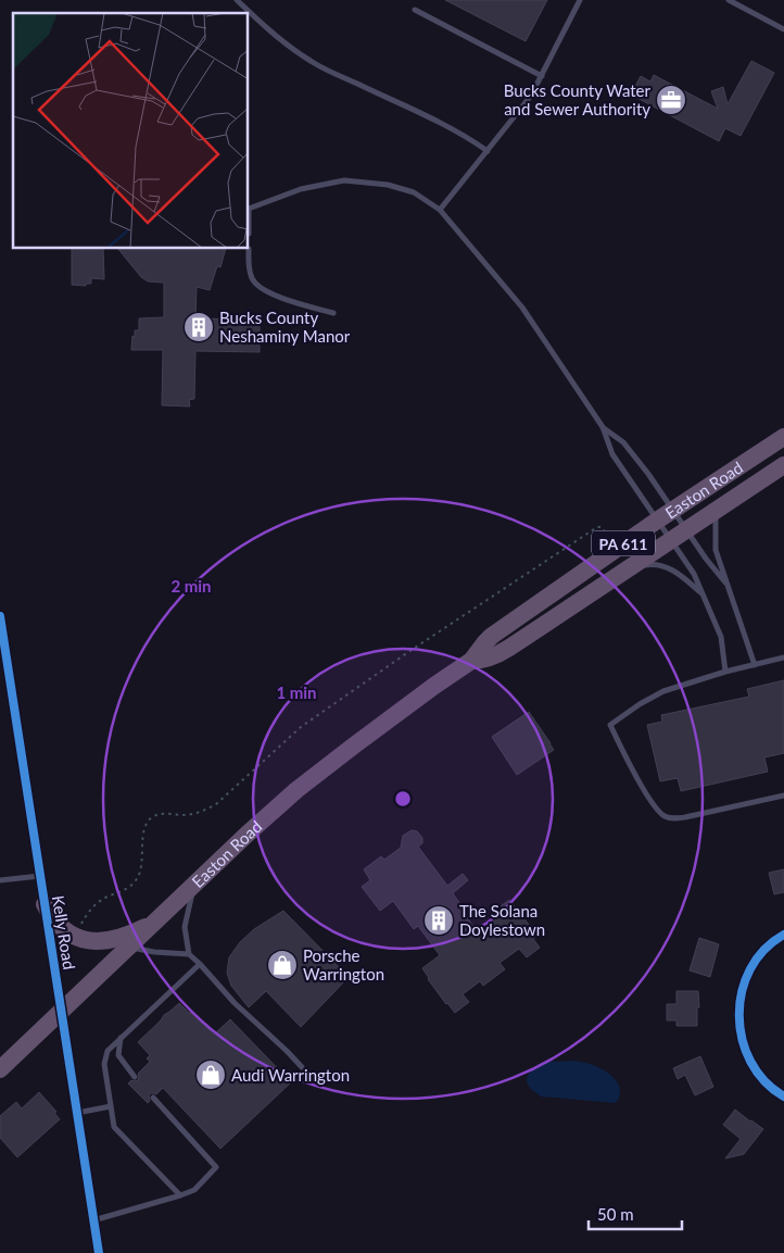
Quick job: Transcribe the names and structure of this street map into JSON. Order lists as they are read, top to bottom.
{
  "streets": {
    "highway": ["Easton Road", "PA 611"],
    "street": ["Kelly Road"]
  },
  "crossings": [
    ["Easton Road", "Kelly Road"]
  ],
  "places": {
    "office": ["Bucks County Water and Sewer Authority"],
    "building": ["Bucks County Neshaminy Manor", "The Solana Doylestown"],
    "shop": ["Porsche Warrington", "Audi Warrington"]
  },
  "scale_bar": "50 m",
  "rings": ["2 min", "1 min"]
}
